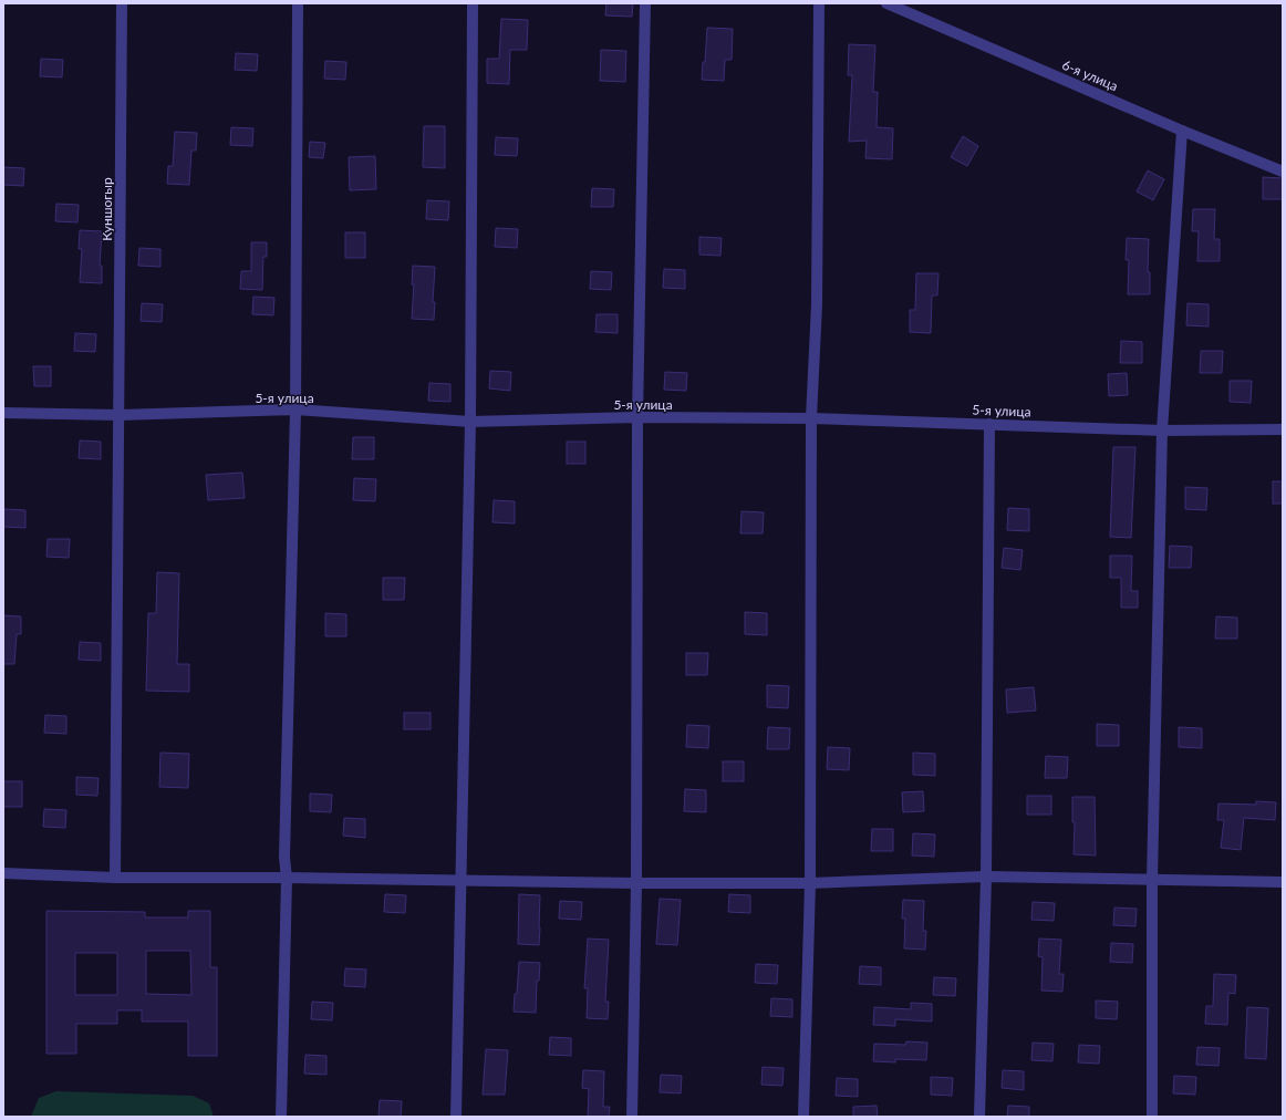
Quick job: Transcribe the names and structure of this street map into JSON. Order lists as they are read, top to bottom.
{
  "streets": {
    "street": ["6-я улица", "Куншогыр", "5-я улица"]
  },
  "crossings": [
    ["Куншогыр", "5-я улица"]
  ]
}
